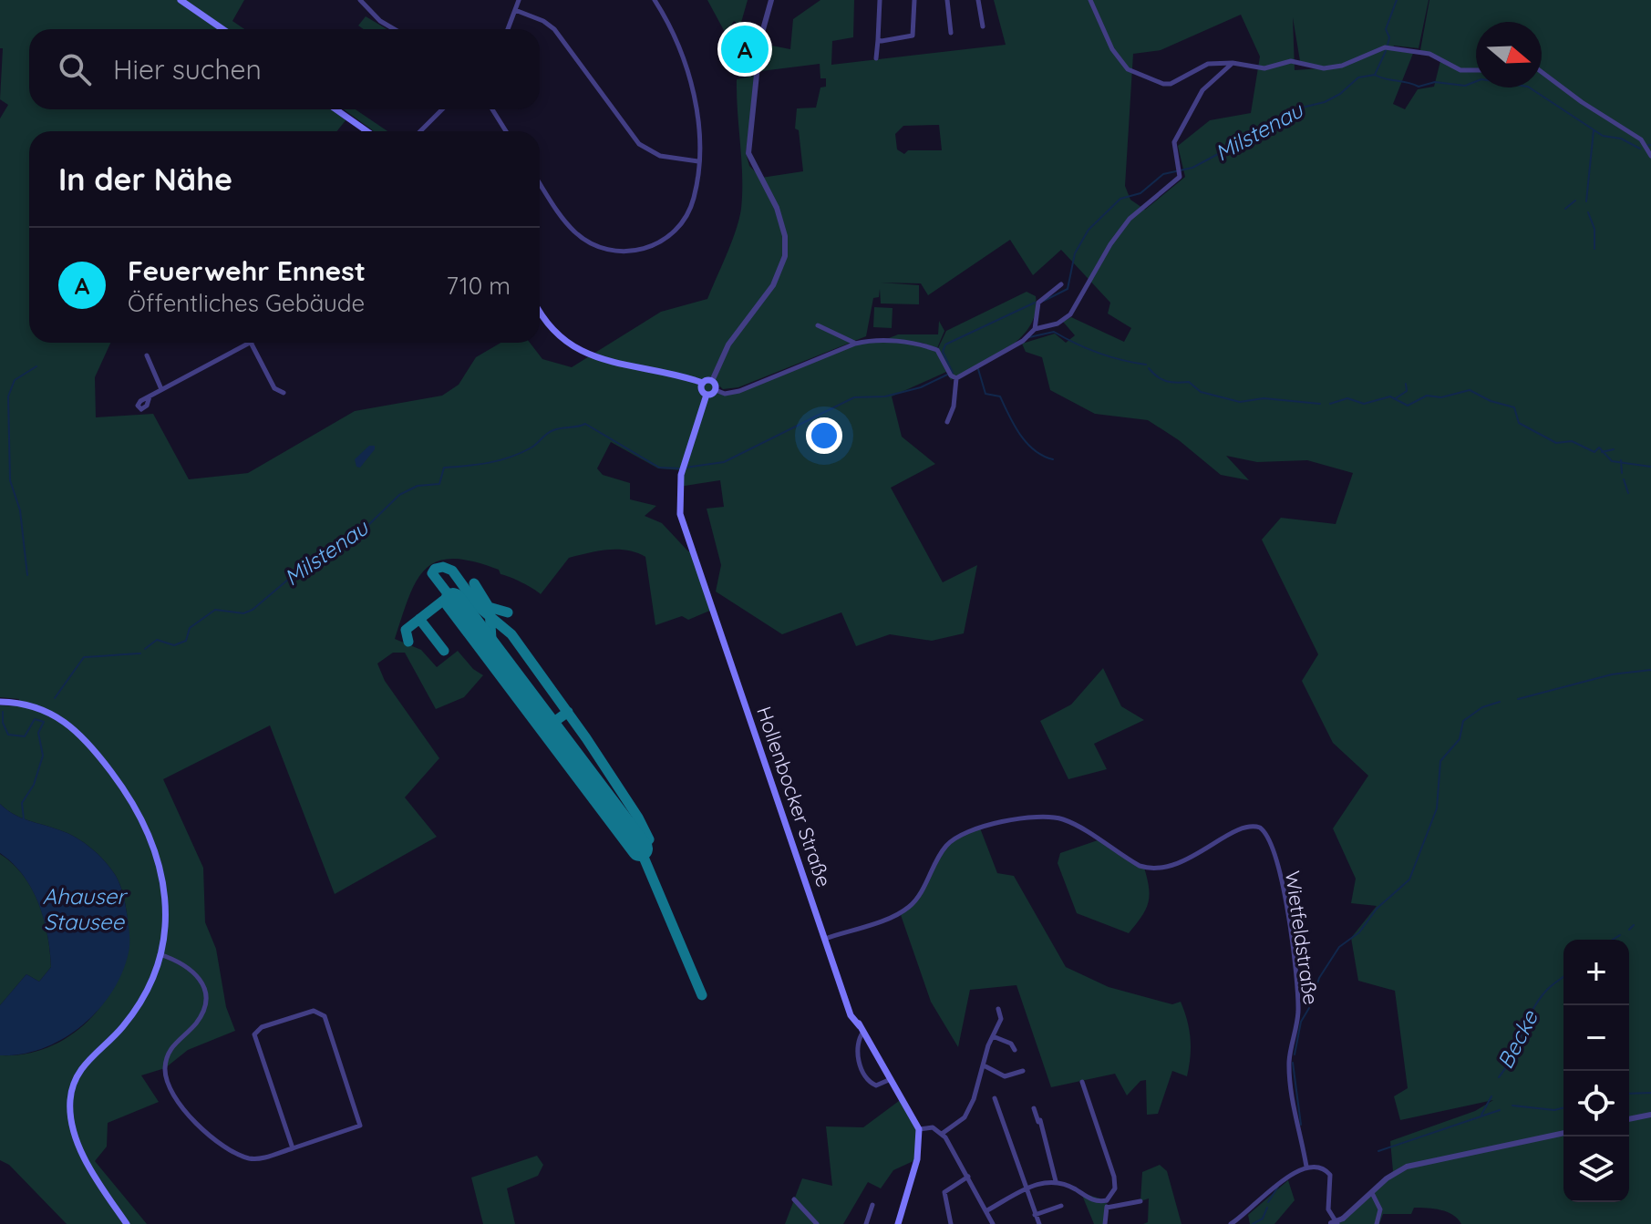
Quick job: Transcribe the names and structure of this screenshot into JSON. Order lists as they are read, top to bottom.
{
  "streets": {
    "main road": ["Hollenbocker Straße"],
    "street": ["Wietfeldstraße"]
  },
  "crossings": [
    ["Hollenbocker Straße", "Wietfeldstraße"]
  ],
  "water": ["Milstenau", "Ahauser Stausee", "Becke"],
  "north": "right",
  "page": {
    "pins": "A",
    "search": "Hier suchen",
    "heading": "In der Nähe",
    "list": [
      {
        "mark": "A",
        "name": "Feuerwehr Ennest",
        "note": "Öffentliches Gebäude",
        "value": "710 m"
      }
    ],
    "map_buttons": ["+", "−"]
  }
}
